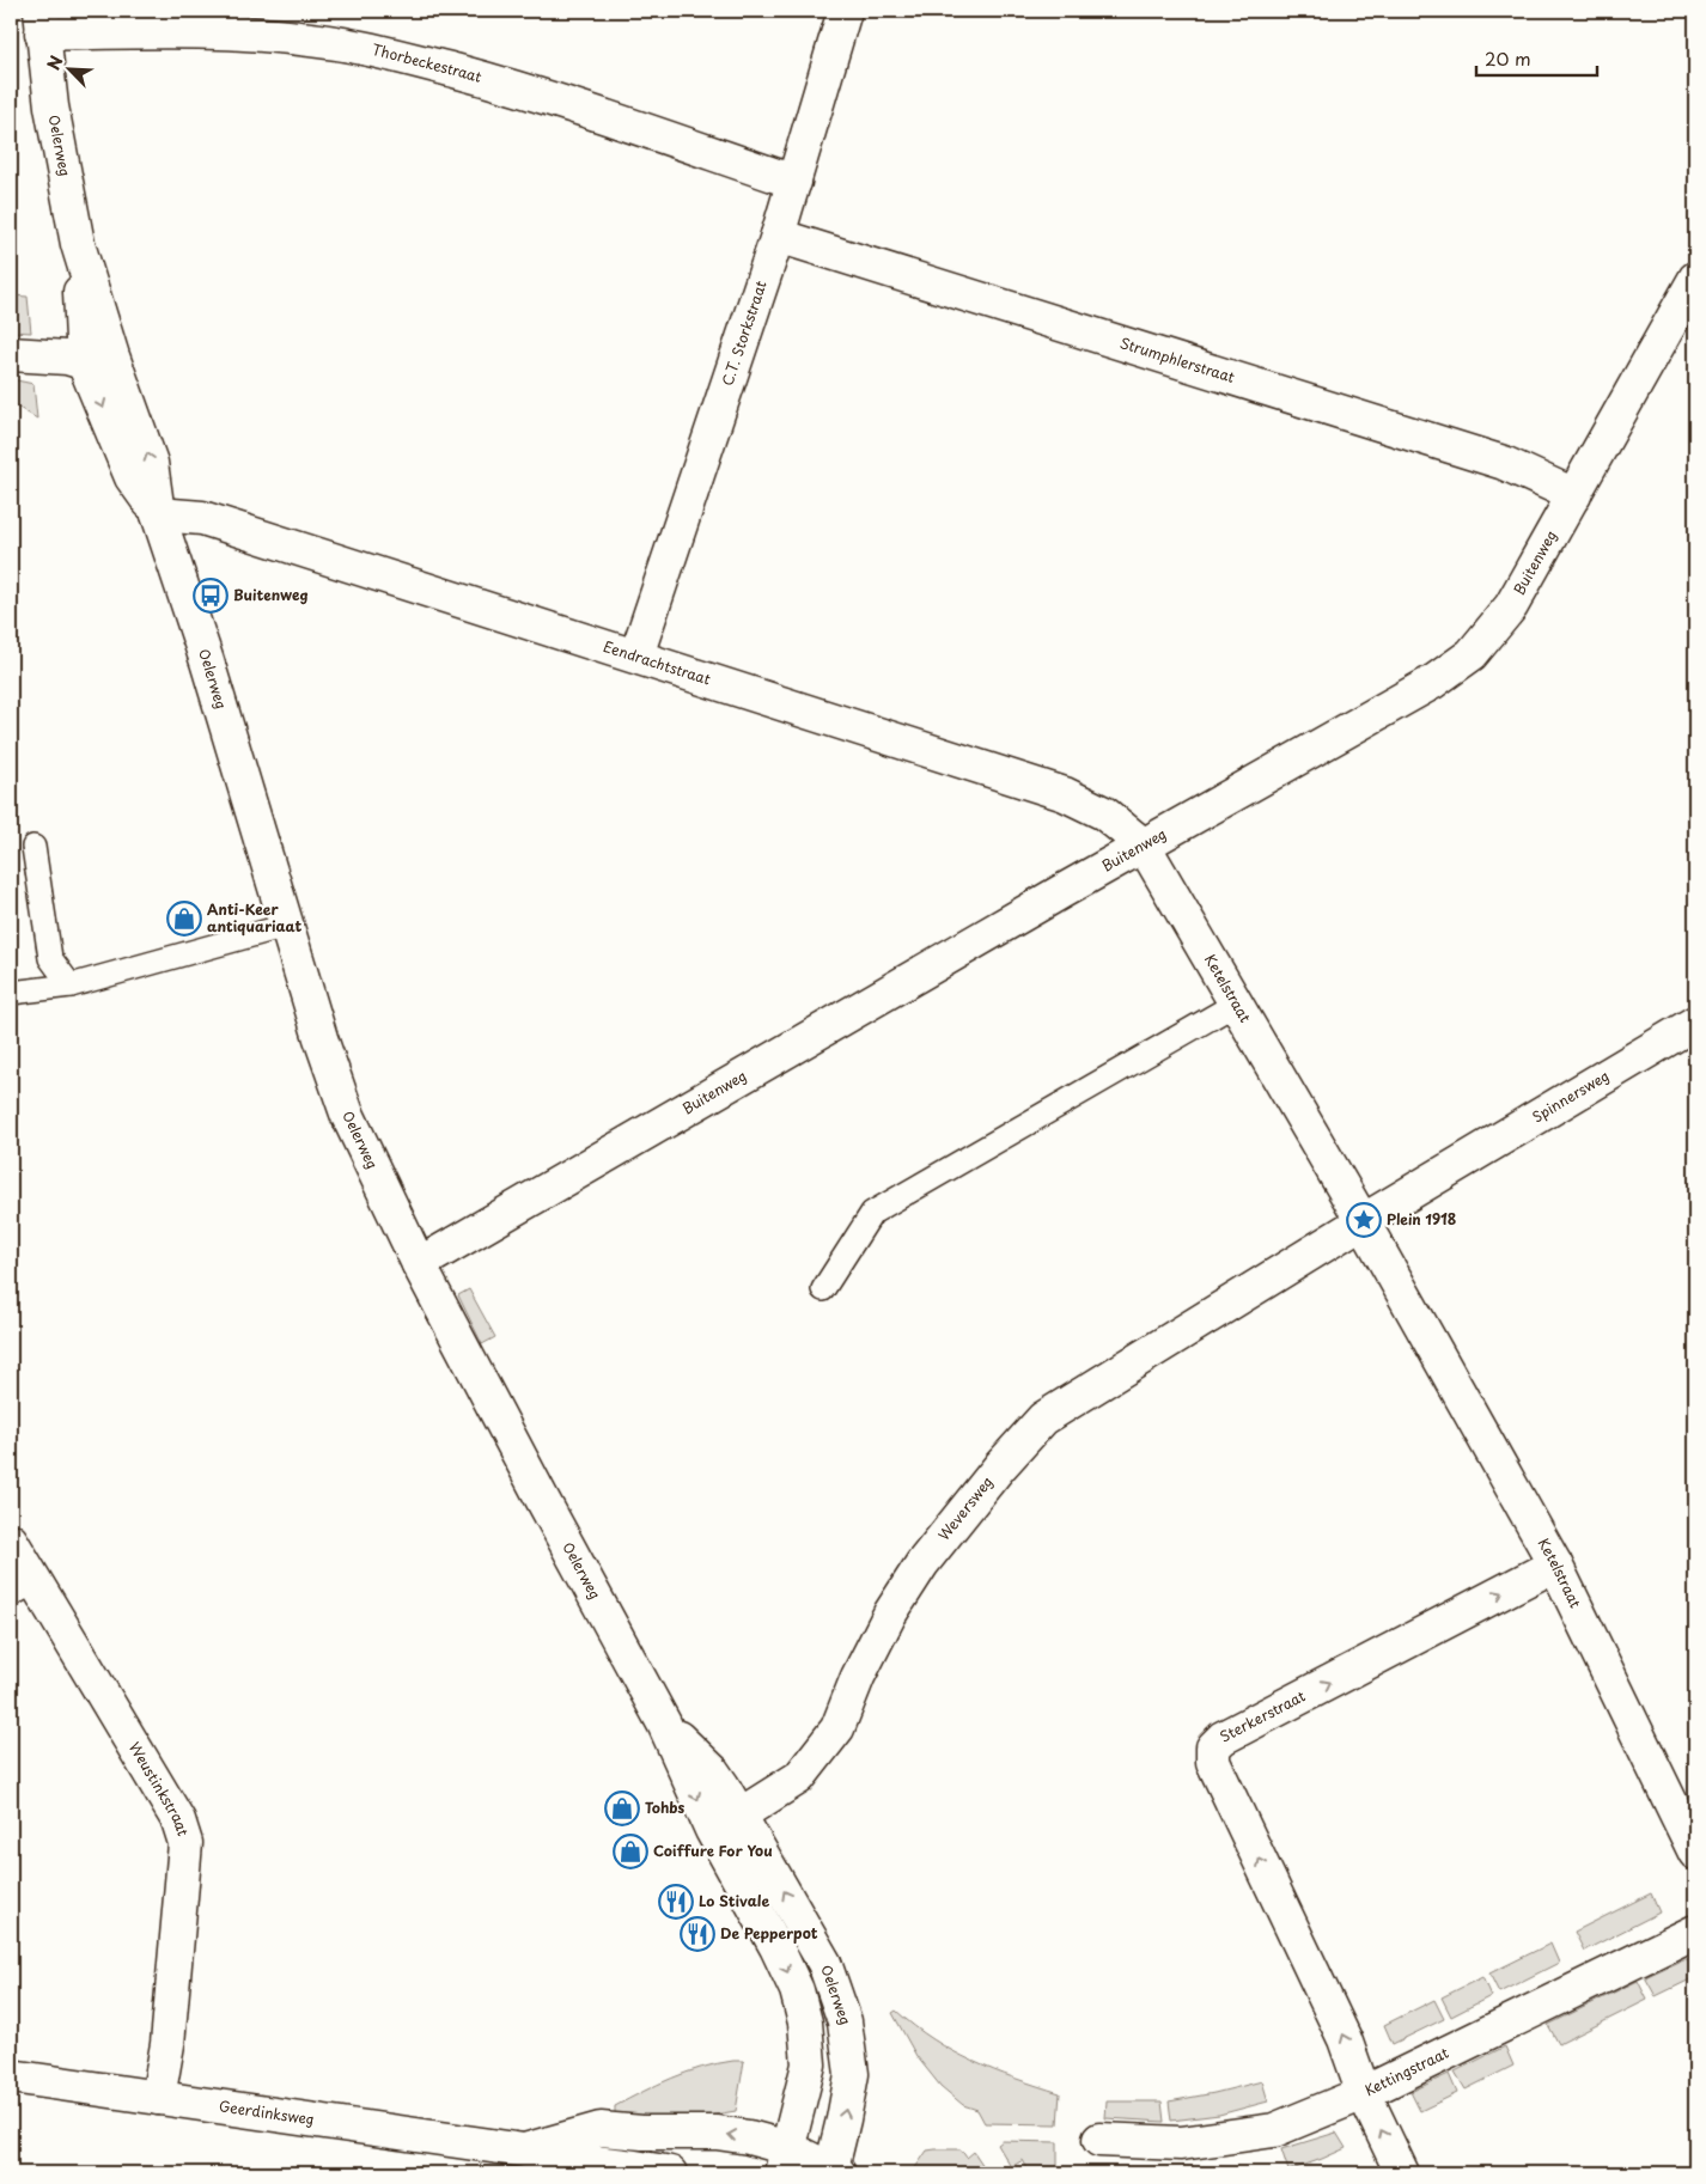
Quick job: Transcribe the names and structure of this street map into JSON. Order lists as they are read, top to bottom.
{
  "streets": {
    "street": [
      "Thorbeckestraat",
      "Oelerweg",
      "C.T. Storkstraat",
      "Strumphlerstraat",
      "Buitenweg",
      "Eendrachtstraat",
      "Ketelstraat",
      "Spinnersweg",
      "Weversweg",
      "Sterkerstraat",
      "Weustinkstraat",
      "Kettingstraat",
      "Geerdinksweg"
    ]
  },
  "crossings": [
    ["Thorbeckestraat", "Oelerweg"],
    ["Thorbeckestraat", "C.T. Storkstraat"],
    ["Oelerweg", "Buitenweg"],
    ["Oelerweg", "Eendrachtstraat"],
    ["Oelerweg", "Weversweg"],
    ["Oelerweg", "Geerdinksweg"],
    ["C.T. Storkstraat", "Strumphlerstraat"],
    ["C.T. Storkstraat", "Eendrachtstraat"],
    ["Strumphlerstraat", "Buitenweg"],
    ["Buitenweg", "Eendrachtstraat"],
    ["Buitenweg", "Ketelstraat"],
    ["Eendrachtstraat", "Ketelstraat"],
    ["Ketelstraat", "Spinnersweg"],
    ["Ketelstraat", "Weversweg"],
    ["Ketelstraat", "Sterkerstraat"],
    ["Spinnersweg", "Weversweg"],
    ["Sterkerstraat", "Kettingstraat"],
    ["Weustinkstraat", "Geerdinksweg"]
  ],
  "places": {
    "bus stop": ["Buitenweg"],
    "shop": ["Anti-Keer antiquariaat", "Tohbs", "Coiffure For You"],
    "place": ["Plein 1918"],
    "restaurant": ["Lo Stivale", "De Pepperpot"]
  },
  "scale_bar": "20 m",
  "north": "top left"
}
